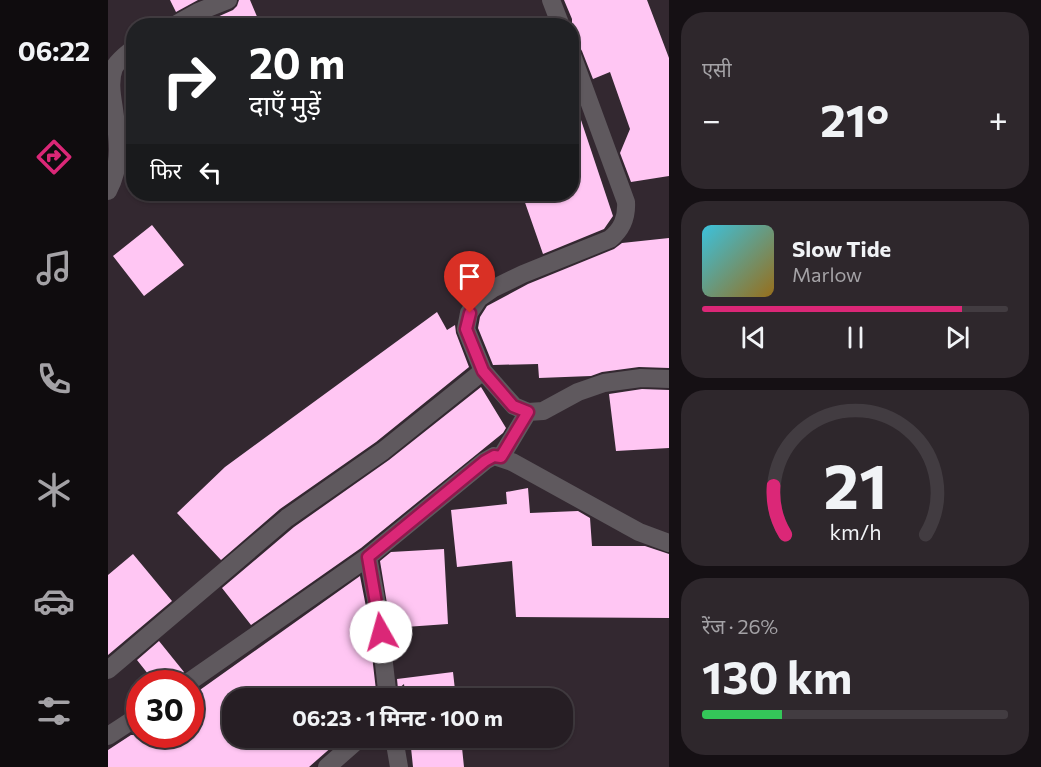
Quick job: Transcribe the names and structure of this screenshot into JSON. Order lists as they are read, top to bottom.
{
  "page": {
    "tabs": "06:22",
    "tile": [
      "एसी",
      ["रेंज · 26%", "130 km"]
    ],
    "turn": ["20 m", "दाएँ मुड़ें"],
    "heat": ["−", "21°", "+"],
    "then": "फिर",
    "song": ["Slow Tide", "Marlow"],
    "limit": "30",
    "trip": "06:23 · 1 मिनट · 100 m",
    "gauge": ["21", "km/h"]
  }
}
